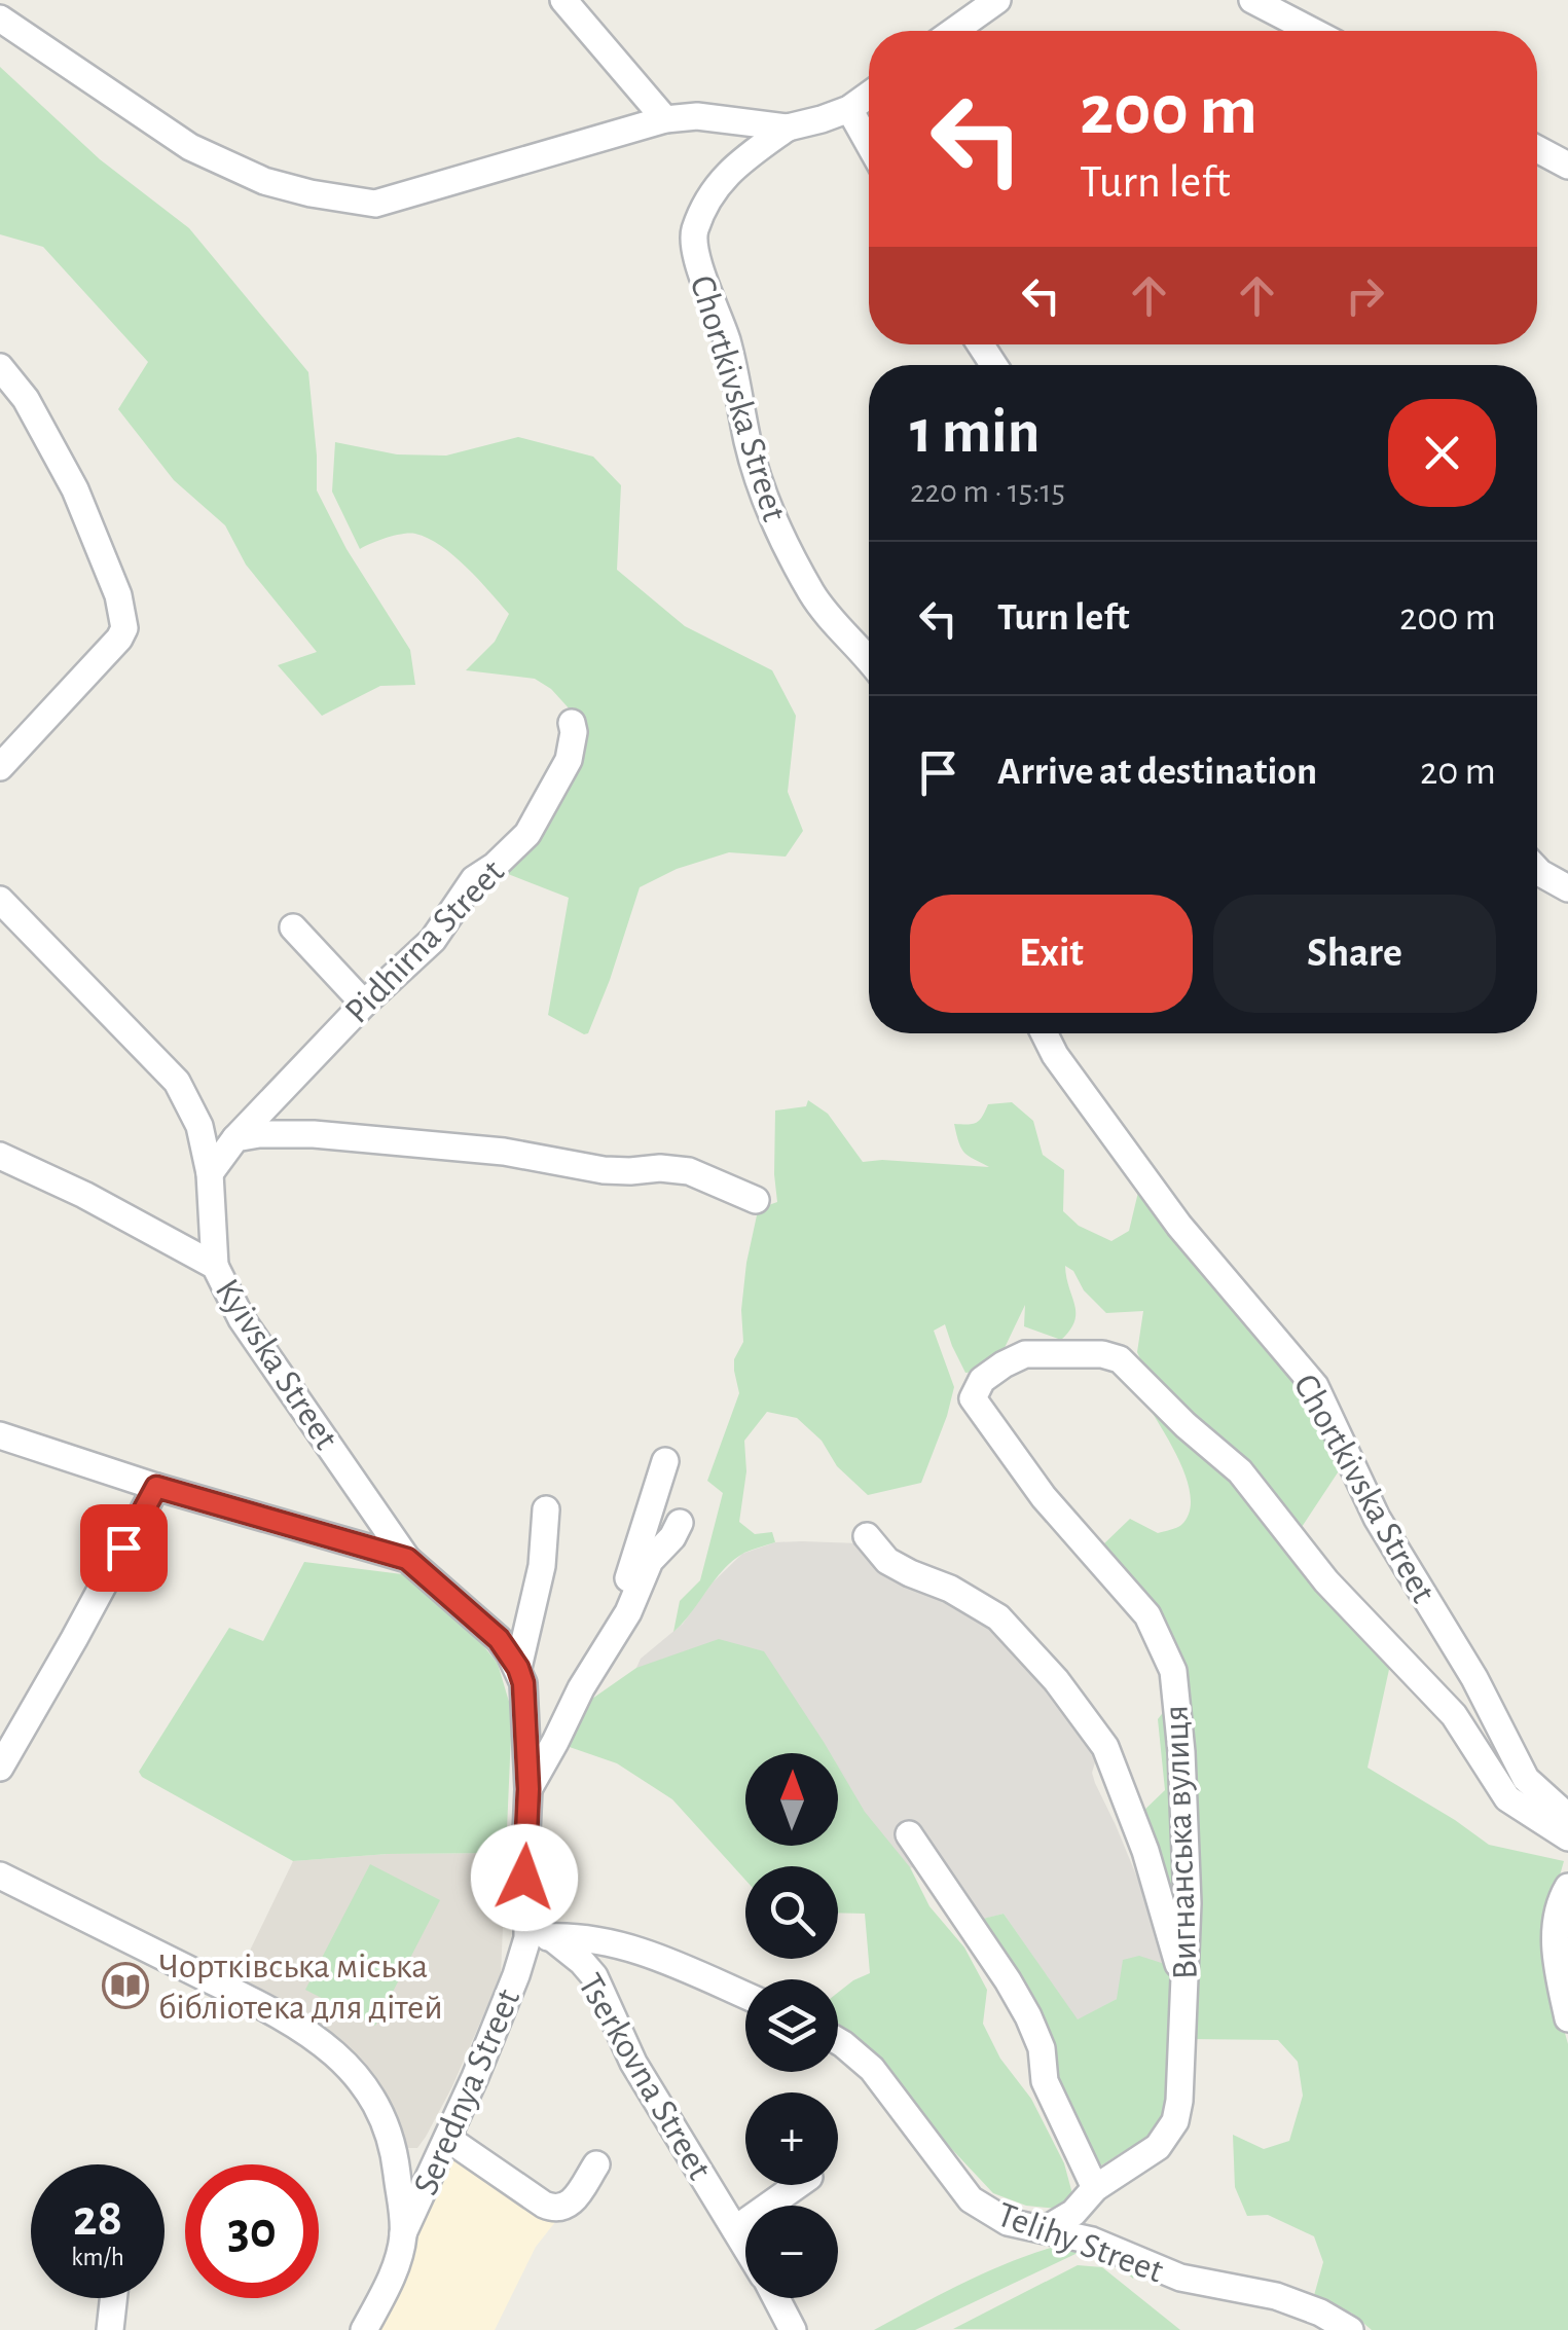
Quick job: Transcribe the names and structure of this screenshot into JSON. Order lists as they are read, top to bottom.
{
  "streets": {
    "street": [
      "Chortkivska Street",
      "Pidhirna Street",
      "Kyivska Street",
      "Вигнанська вулиця",
      "Tserkovna Street",
      "Serednya Street",
      "Telihy Street"
    ]
  },
  "crossings": [
    ["Вигнанська вулиця", "Telihy Street"],
    ["Tserkovna Street", "Serednya Street"]
  ],
  "places": {
    "library": ["Чортківська міська бібліотека для дітей"]
  },
  "north": "top",
  "page": {
    "turn": ["200 m", "Turn left"],
    "heading": ["1 min", "220 m · 15:15"],
    "list": [
      {
        "name": "Turn left",
        "value": "200 m"
      },
      {
        "name": "Arrive at destination",
        "value": "20 m"
      }
    ],
    "buttons": ["Exit", "Share"],
    "map_buttons": ["+", "−"],
    "speed": "28 km/h",
    "limit": "30"
  }
}
